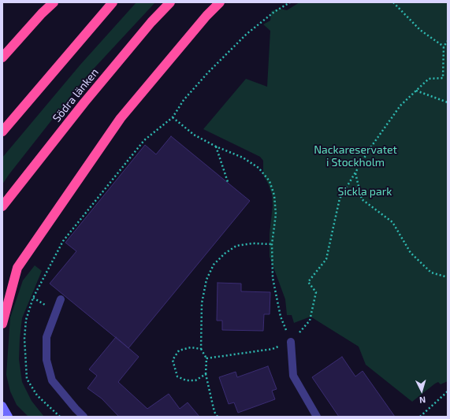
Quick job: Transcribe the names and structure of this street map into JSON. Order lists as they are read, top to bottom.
{
  "streets": {
    "highway": ["Södra länken"]
  },
  "parks": ["Nackareservatet i Stockholm", "Sickla park"],
  "north": "bottom"
}
